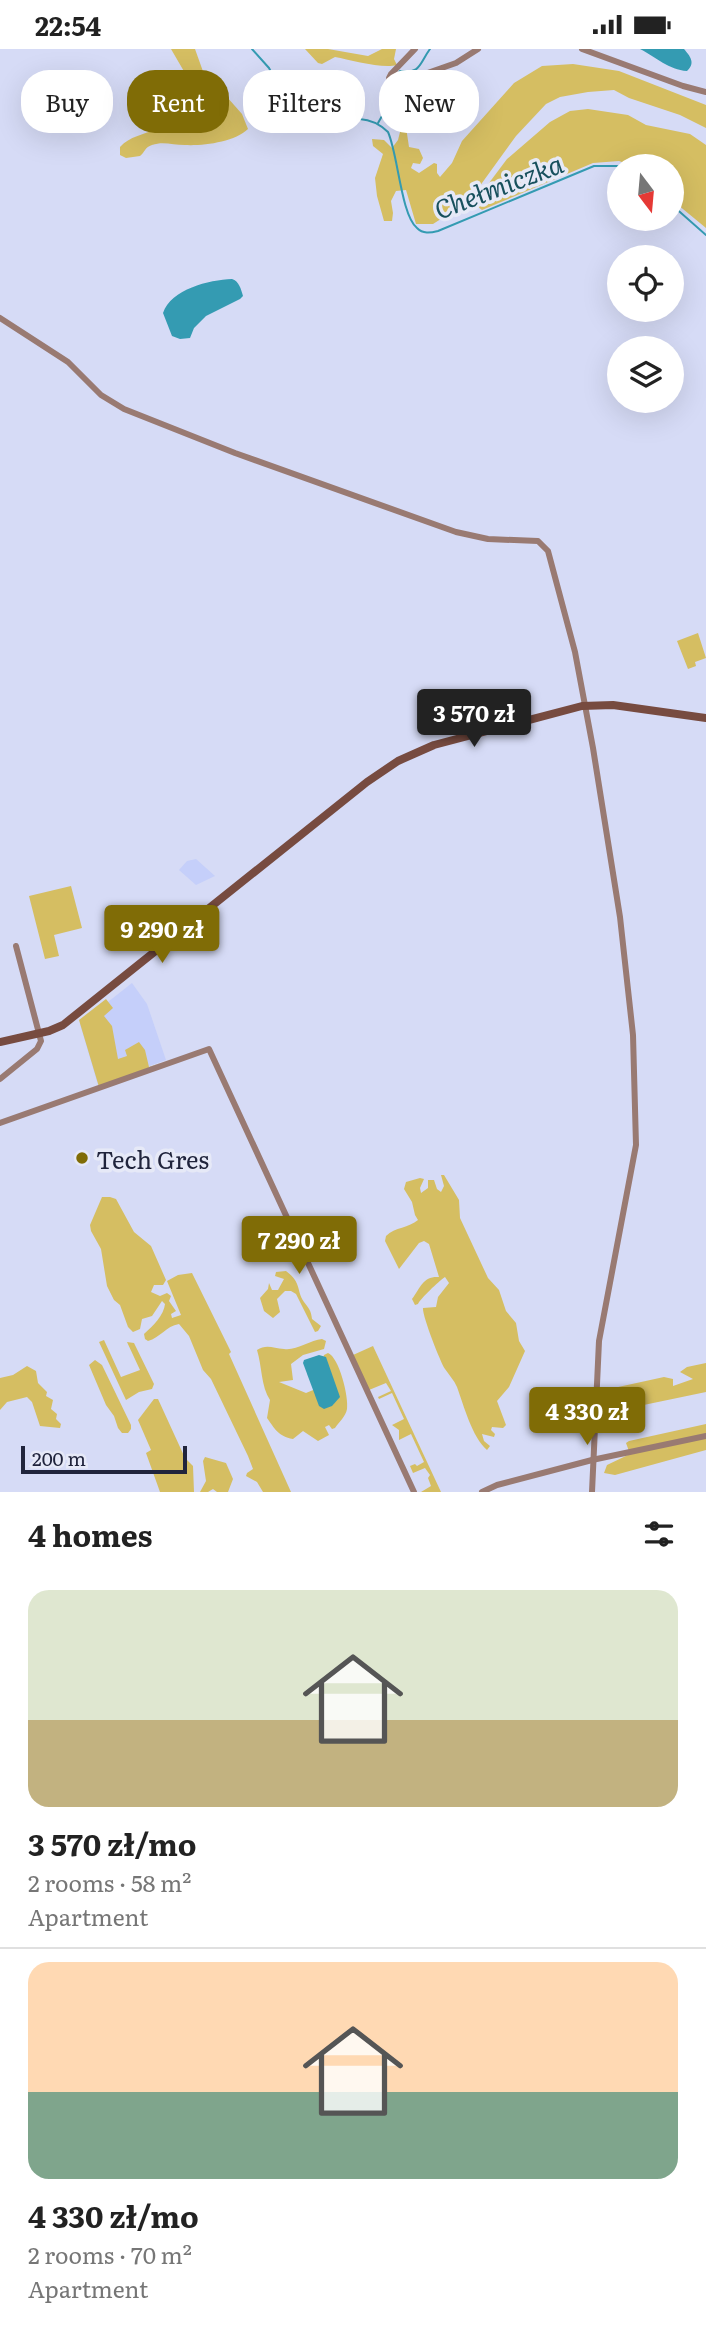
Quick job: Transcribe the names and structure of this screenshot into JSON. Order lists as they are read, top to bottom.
{
  "water": ["Chełmiczka"],
  "places": ["Tech Gres"],
  "scale_bar": "200 m",
  "north": "bottom",
  "page": {
    "status": "22:54",
    "chip": [
      "Buy",
      "Rent",
      "Filters",
      "New"
    ],
    "price": [
      "3 570 zł",
      "9 290 zł",
      "7 290 zł",
      "4 330 zł"
    ],
    "scale": "200 m",
    "heading": "4 homes",
    "list": [
      {
        "name": "3 570 zł/mo",
        "note": "2 rooms · 58 m² · Apartment"
      },
      {
        "name": "4 330 zł/mo",
        "note": "2 rooms · 70 m² · Apartment"
      }
    ]
  }
}
